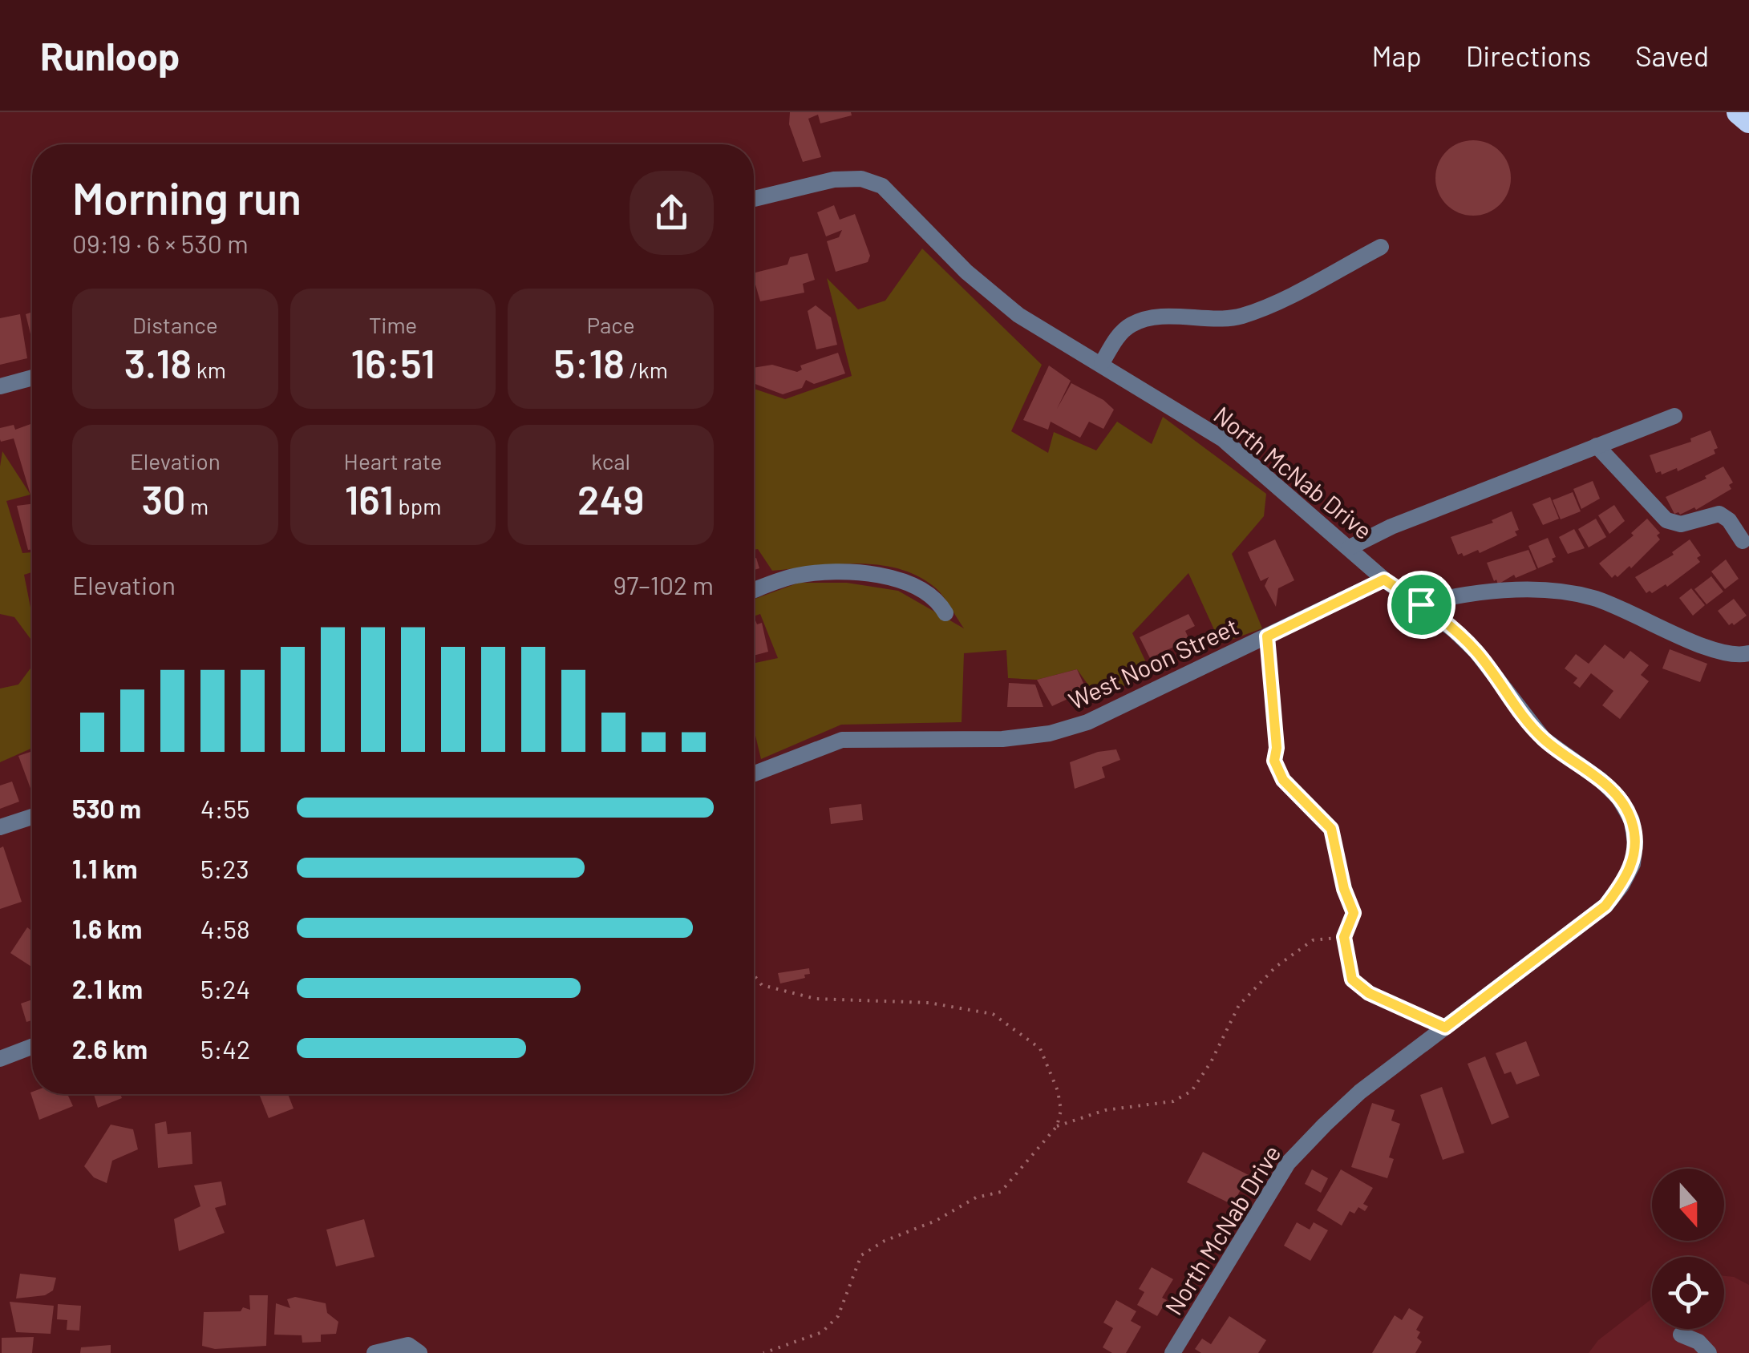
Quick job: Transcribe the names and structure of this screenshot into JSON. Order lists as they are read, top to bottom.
{
  "streets": {
    "street": ["North McNab Drive", "West Noon Street"]
  },
  "crossings": [
    ["North McNab Drive", "West Noon Street"]
  ],
  "north": "bottom",
  "page": {
    "header": "Runloop",
    "nav": ["Map", "Directions", "Saved"],
    "heading": ["Morning run", "09:19 · 6 × 530 m"],
    "stats": [
      ["Distance", "3.18 km"],
      ["Time", "16:51"],
      ["Pace", "5:18 /km"],
      ["Elevation", "30 m"],
      ["Heart rate", "161 bpm"],
      ["kcal", "249"]
    ],
    "chart": ["Elevation", "97–102 m"],
    "list": [
      {
        "name": "530 m",
        "note": "4:55"
      },
      {
        "name": "1.1 km",
        "note": "5:23"
      },
      {
        "name": "1.6 km",
        "note": "4:58"
      },
      {
        "name": "2.1 km",
        "note": "5:24"
      },
      {
        "name": "2.6 km",
        "note": "5:42"
      }
    ]
  }
}
